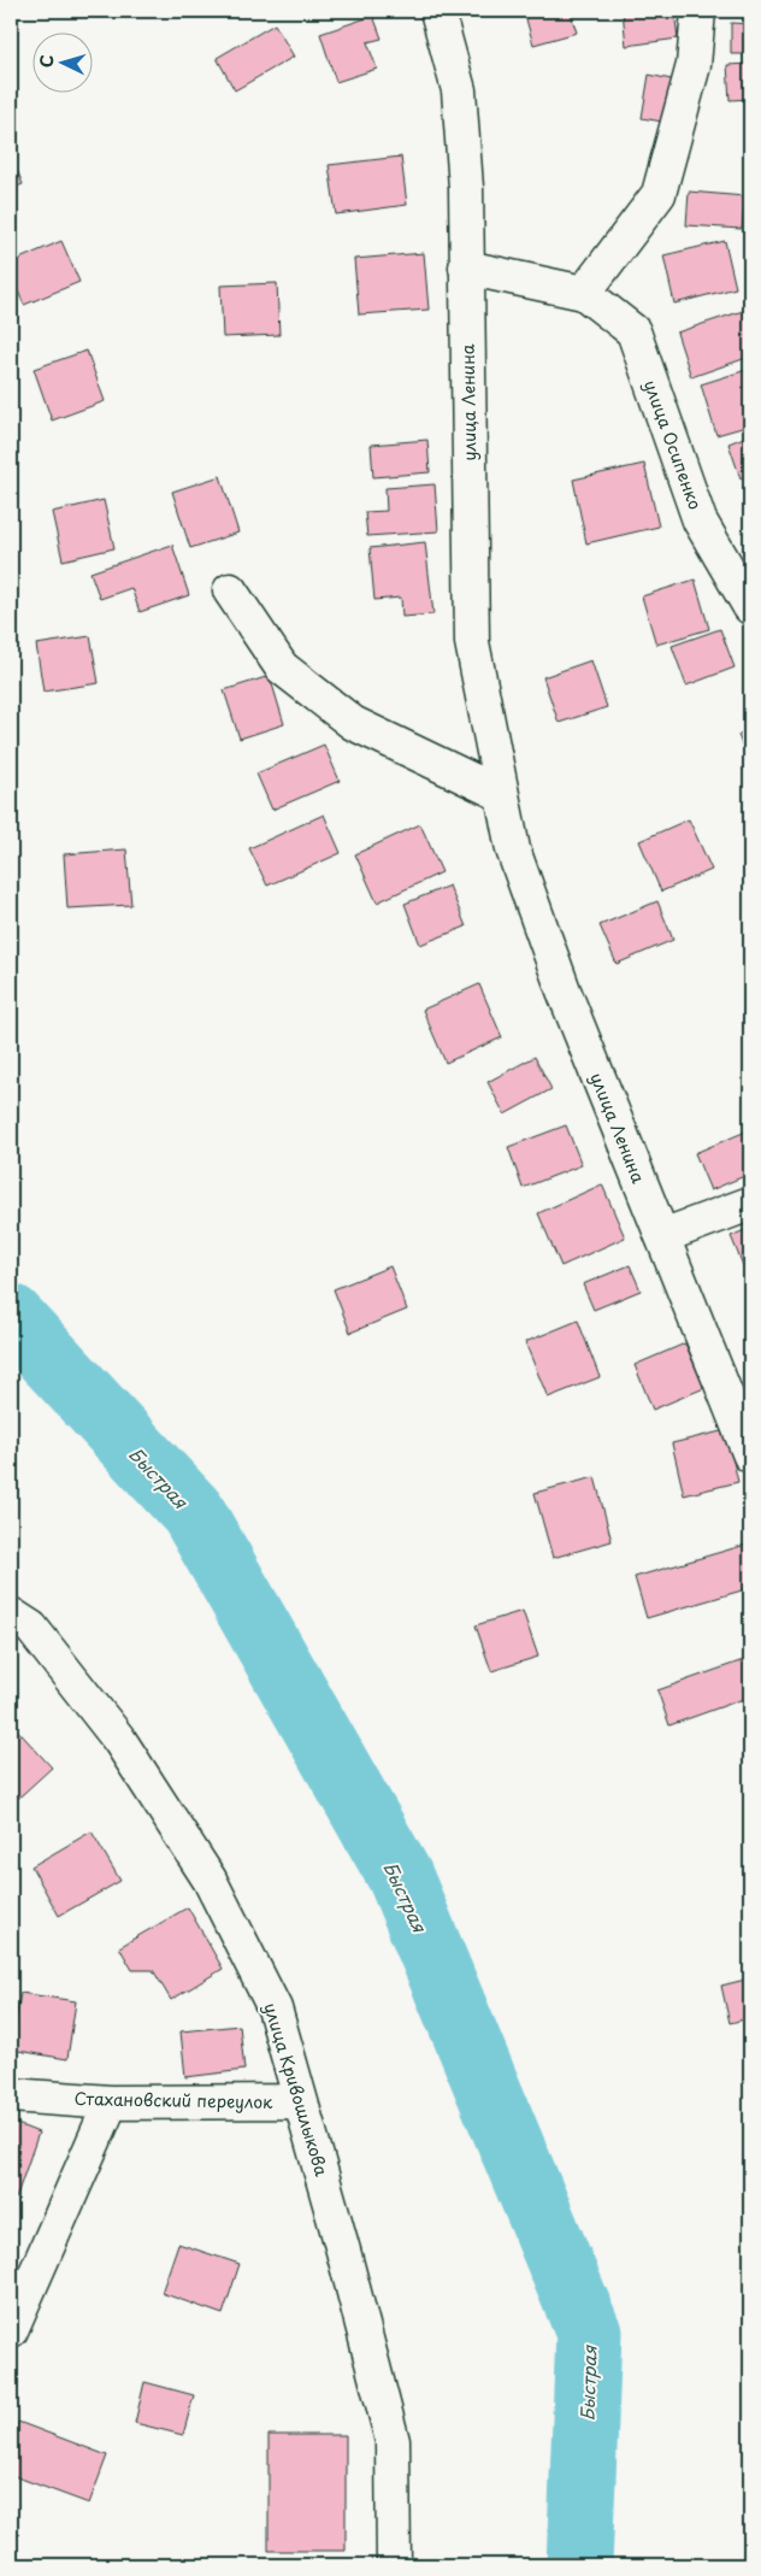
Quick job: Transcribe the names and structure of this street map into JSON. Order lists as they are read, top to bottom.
{
  "streets": {
    "street": [
      "улица Ленина",
      "улица Осипенко",
      "улица Кривошлыкова",
      "Стахановский переулок"
    ]
  },
  "crossings": [
    ["улица Ленина", "улица Осипенко"],
    ["улица Кривошлыкова", "Стахановский переулок"]
  ],
  "water": ["Быстрая"],
  "north": "left"
}
